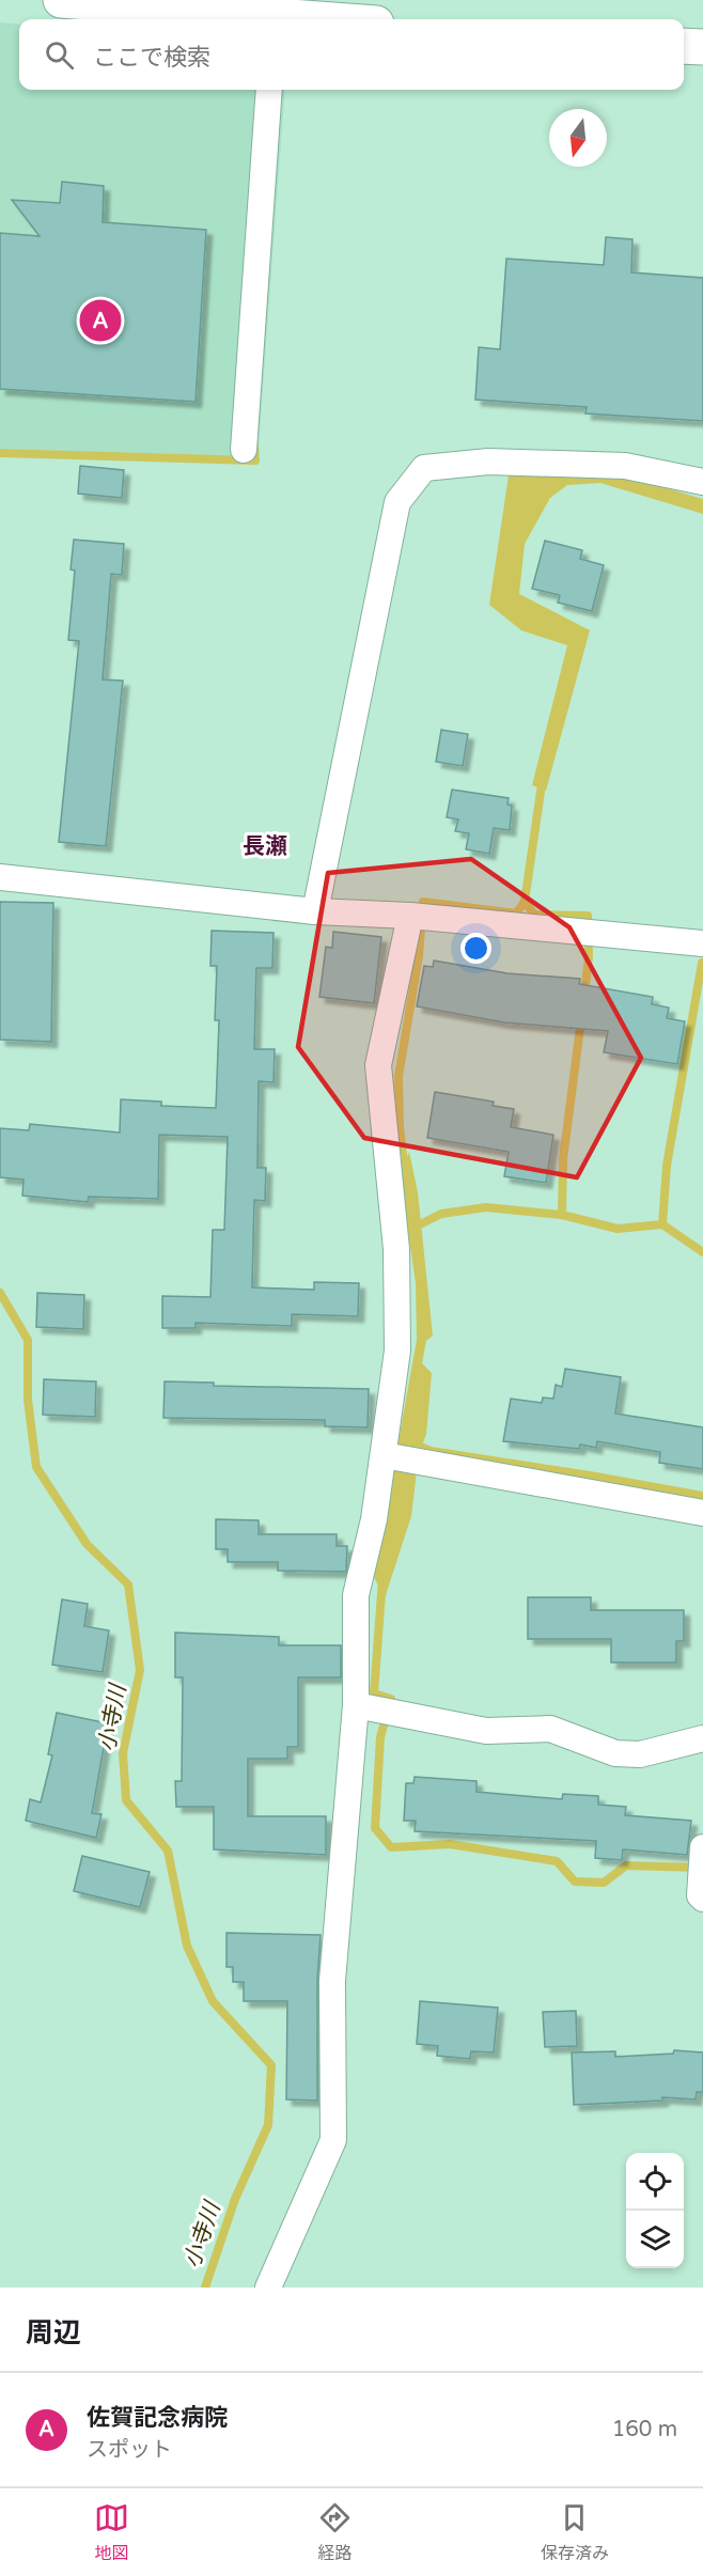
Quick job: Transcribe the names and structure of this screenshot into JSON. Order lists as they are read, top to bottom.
{
  "districts": ["長瀬"],
  "water": ["小寺川"],
  "north": "bottom",
  "page": {
    "search": "ここで検索",
    "pins": "A",
    "heading": "周辺",
    "list": [
      {
        "mark": "A",
        "name": "佐賀記念病院",
        "note": "スポット",
        "value": "160 m"
      }
    ],
    "nav": ["地図", "経路", "保存済み"]
  }
}
